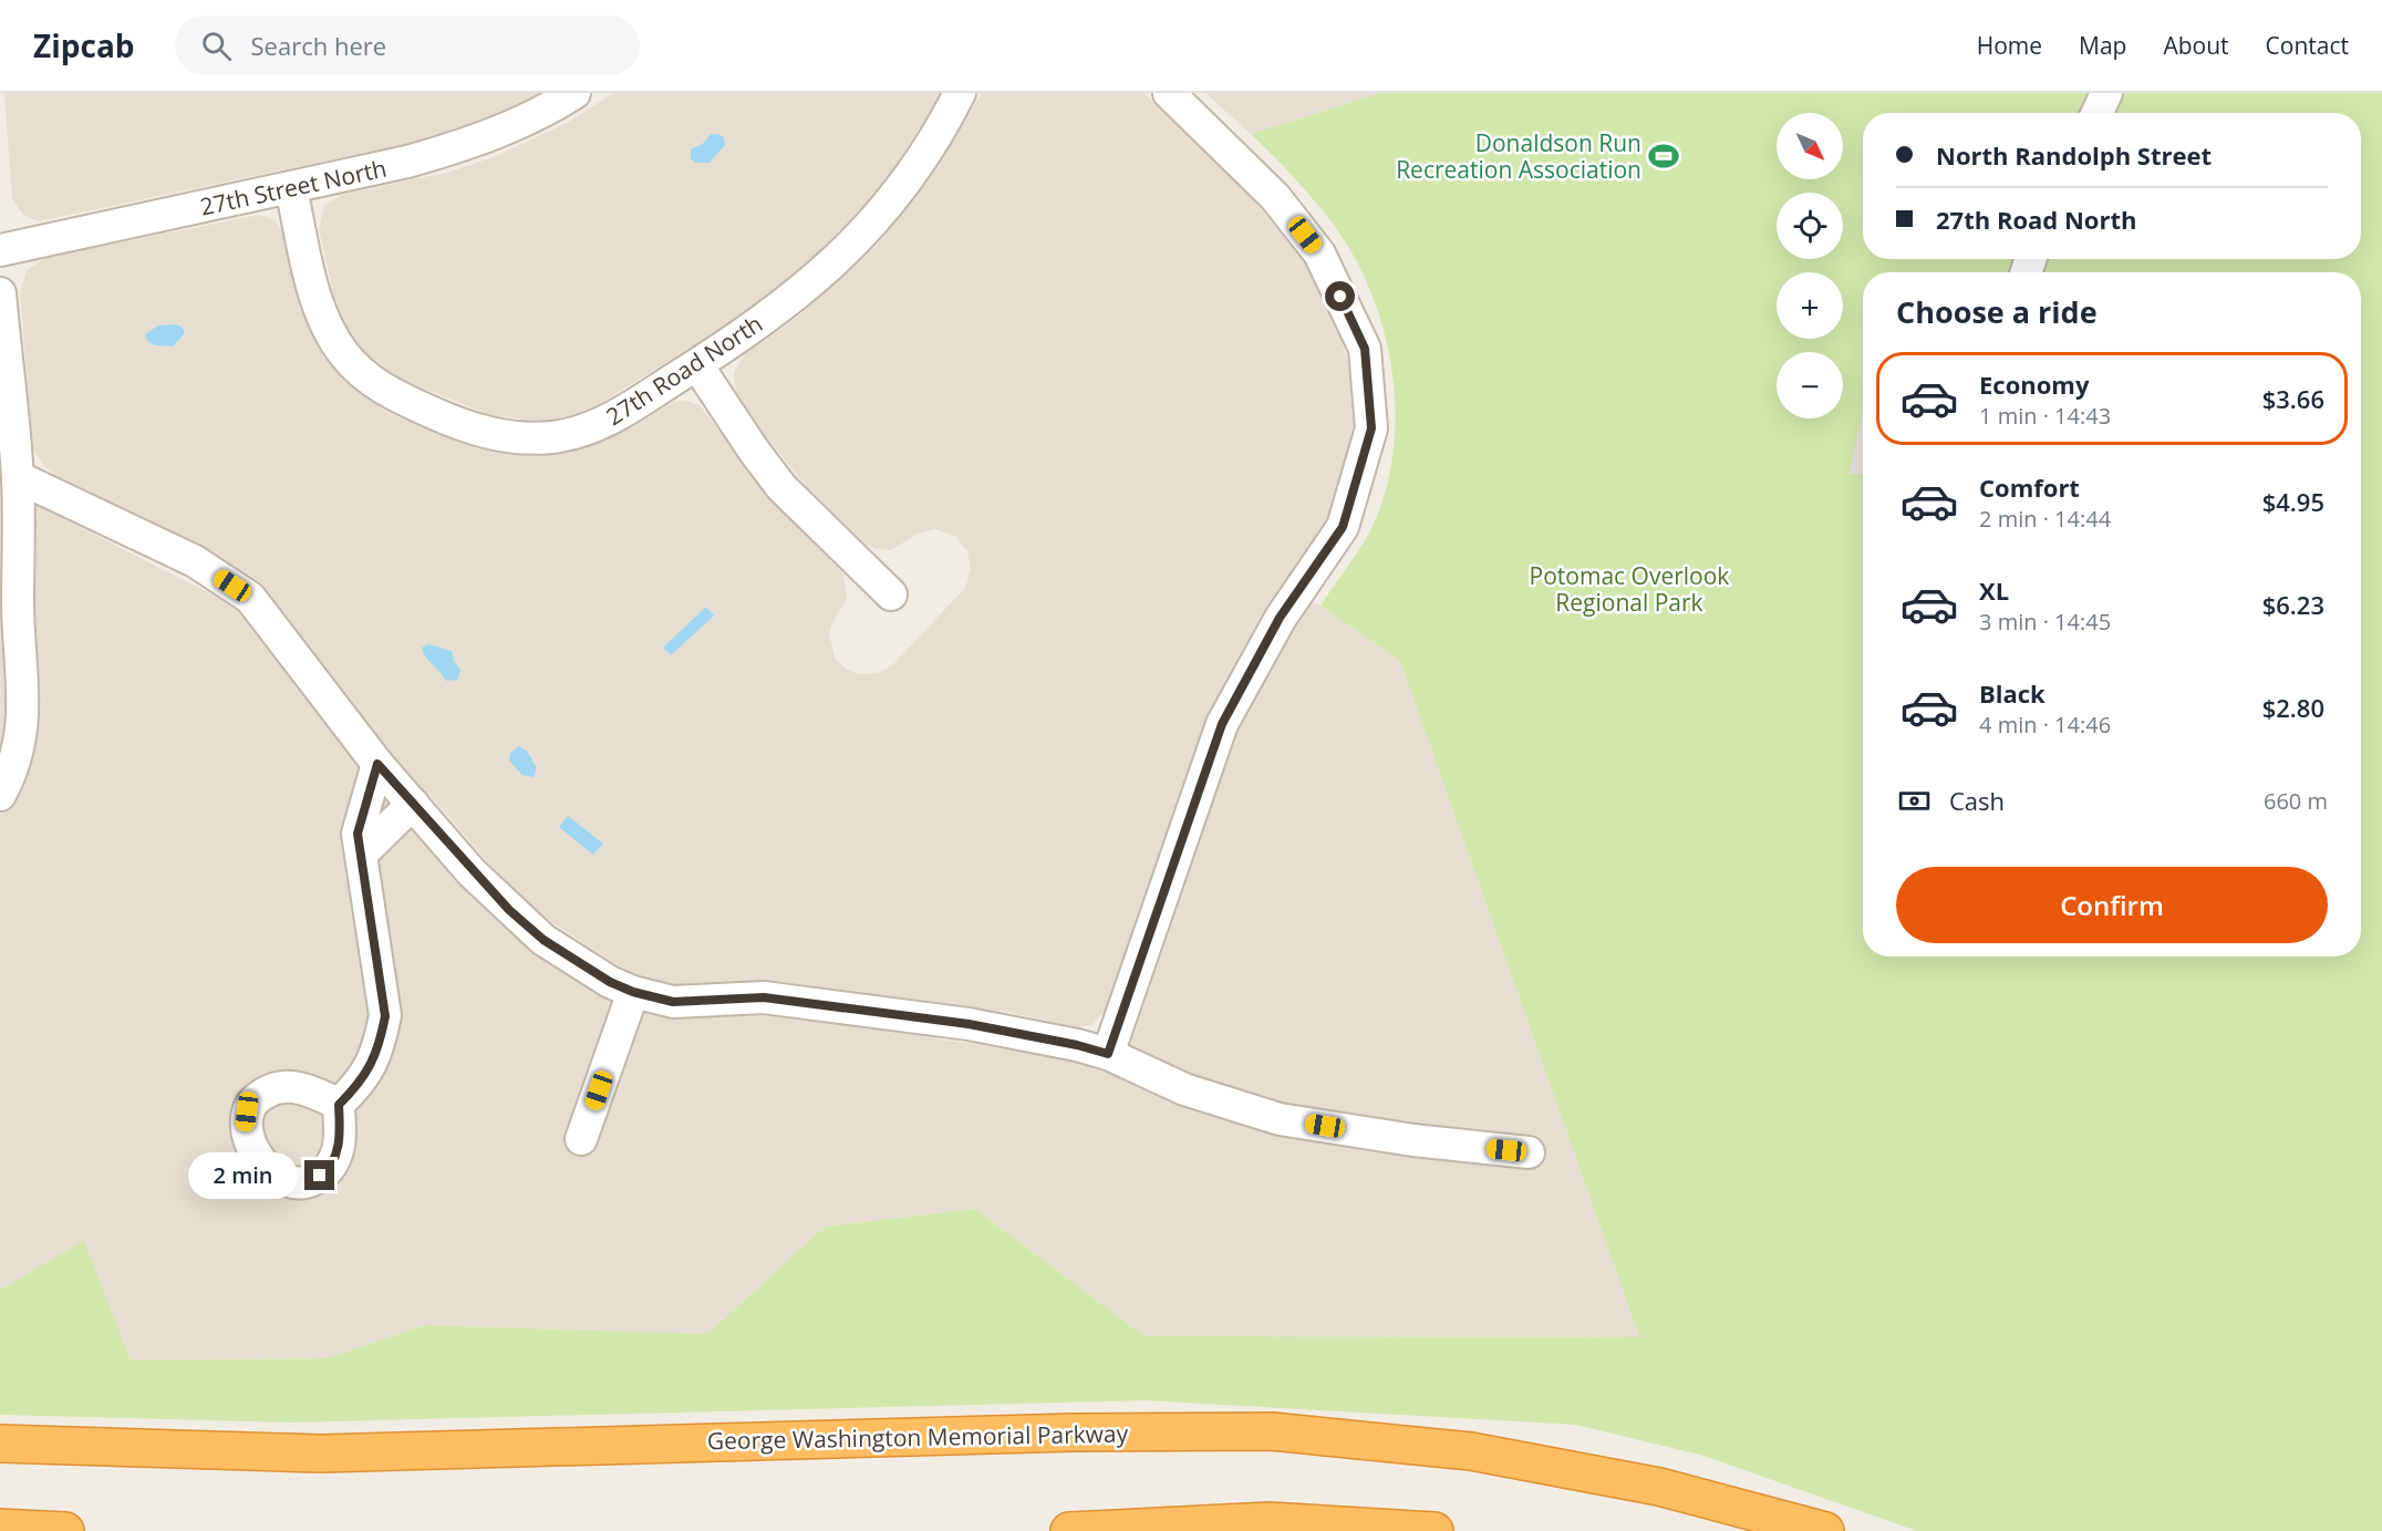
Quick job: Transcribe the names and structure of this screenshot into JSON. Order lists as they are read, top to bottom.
{
  "streets": {
    "highway": ["George Washington Memorial Parkway"],
    "street": ["27th Street North", "27th Road North"]
  },
  "crossings": [
    ["27th Street North", "27th Road North"]
  ],
  "parks": ["Potomac Overlook Regional Park"],
  "places": {
    "sports": ["Donaldson Run Recreation Association"]
  },
  "north": "bottom right",
  "page": {
    "header": "Zipcab",
    "search": "Search here",
    "nav": [
      "Home",
      "Map",
      "About",
      "Contact"
    ],
    "map_buttons": ["+", "−"],
    "banner": ["North Randolph Street", "27th Road North"],
    "heading": "Choose a ride",
    "list": [
      {
        "name": "Economy",
        "note": "1 min · 14:43",
        "value": "$3.66"
      },
      {
        "name": "Comfort",
        "note": "2 min · 14:44",
        "value": "$4.95"
      },
      {
        "name": "XL",
        "note": "3 min · 14:45",
        "value": "$6.23"
      },
      {
        "name": "Black",
        "note": "4 min · 14:46",
        "value": "$2.80"
      }
    ],
    "pay": ["Cash", "660 m"],
    "buttons": "Confirm",
    "bubble": "2 min"
  }
}
